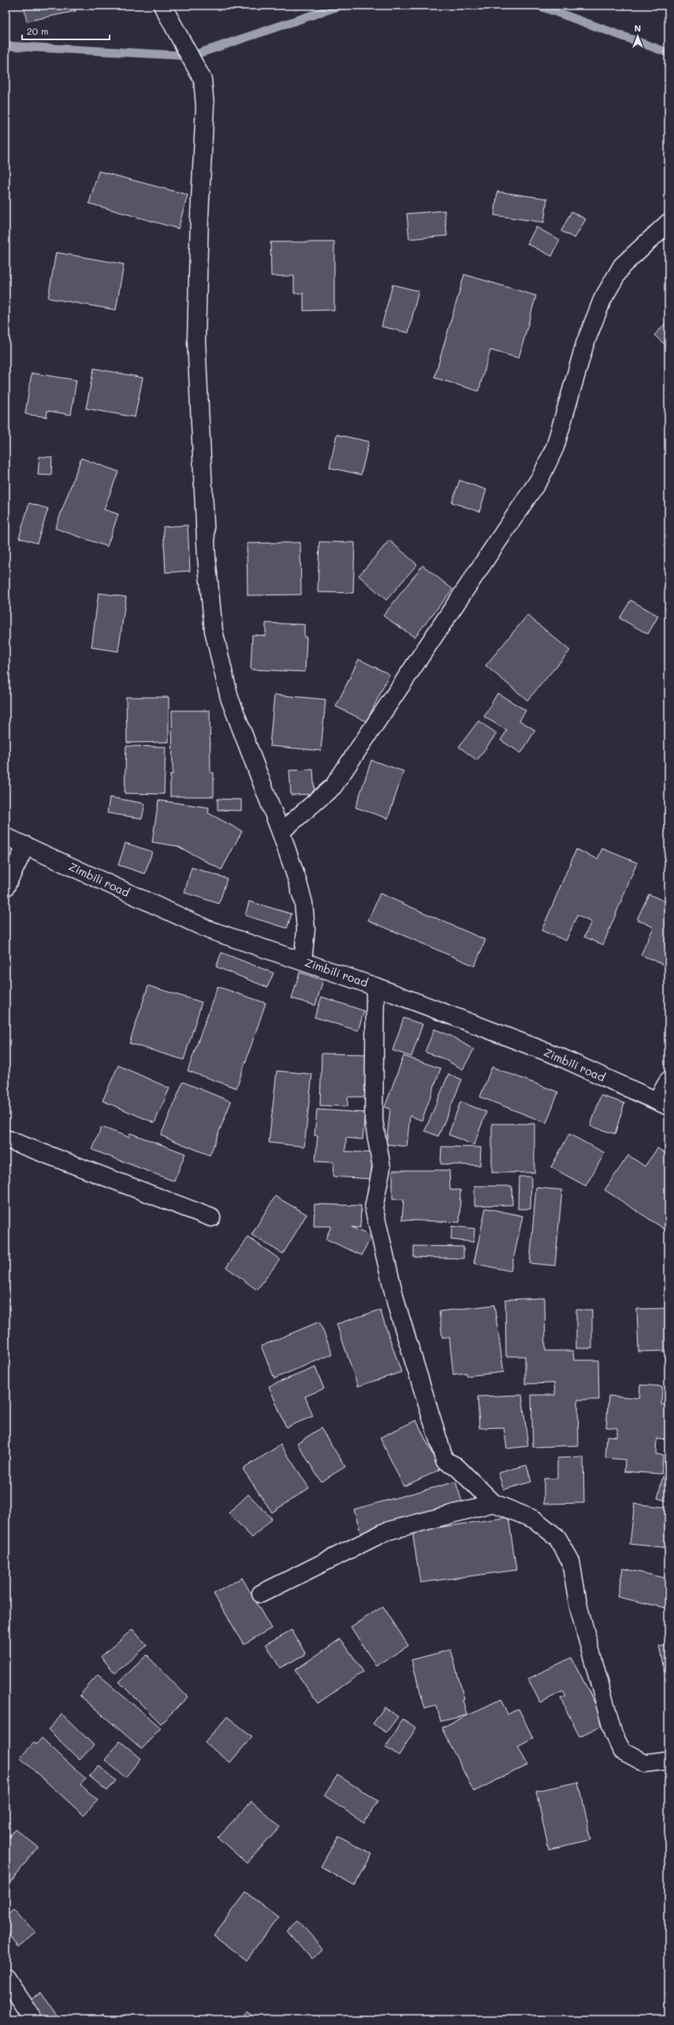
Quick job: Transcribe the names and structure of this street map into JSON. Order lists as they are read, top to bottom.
{
  "streets": {
    "street": ["Zimbili road"]
  },
  "scale_bar": "20 m",
  "north": "top"
}
